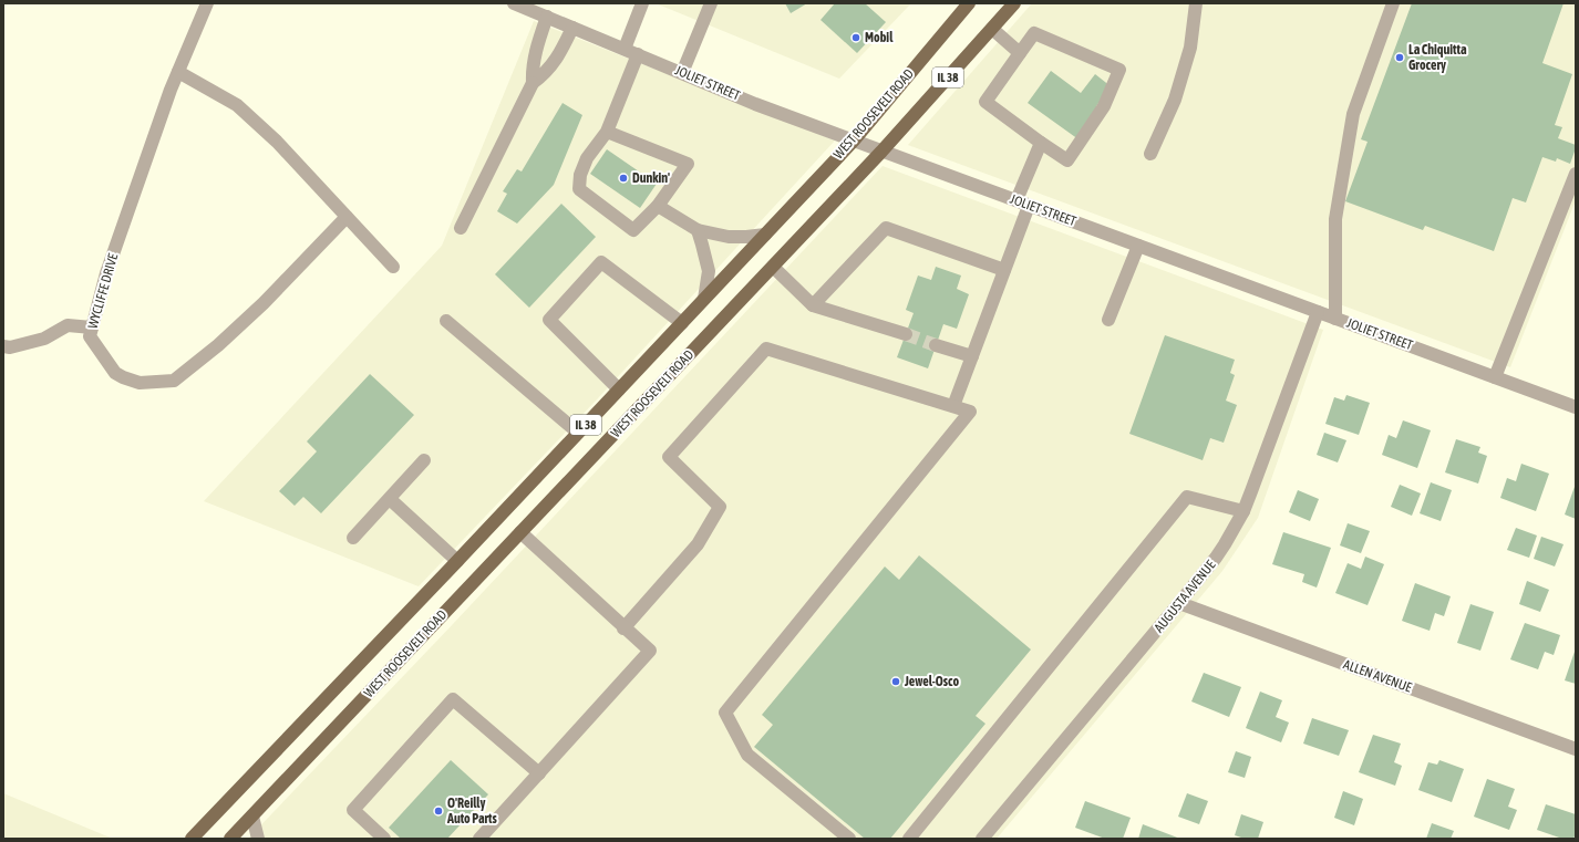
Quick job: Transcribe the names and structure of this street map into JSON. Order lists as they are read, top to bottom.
{
  "streets": {
    "main road": ["IL 38", "WEST ROOSEVELT ROAD"],
    "street": [
      "JOLIET STREET",
      "WYCLIFFE DRIVE",
      "AUGUSTA AVENUE",
      "ALLEN AVENUE"
    ]
  },
  "crossings": [
    ["JOLIET STREET", "WEST ROOSEVELT ROAD"],
    ["JOLIET STREET", "AUGUSTA AVENUE"],
    ["AUGUSTA AVENUE", "ALLEN AVENUE"]
  ],
  "places": [
    "Mobil",
    "La Chiquitta Grocery",
    "Dunkin'",
    "Jewel-Osco",
    "O'Reilly Auto Parts"
  ]
}
